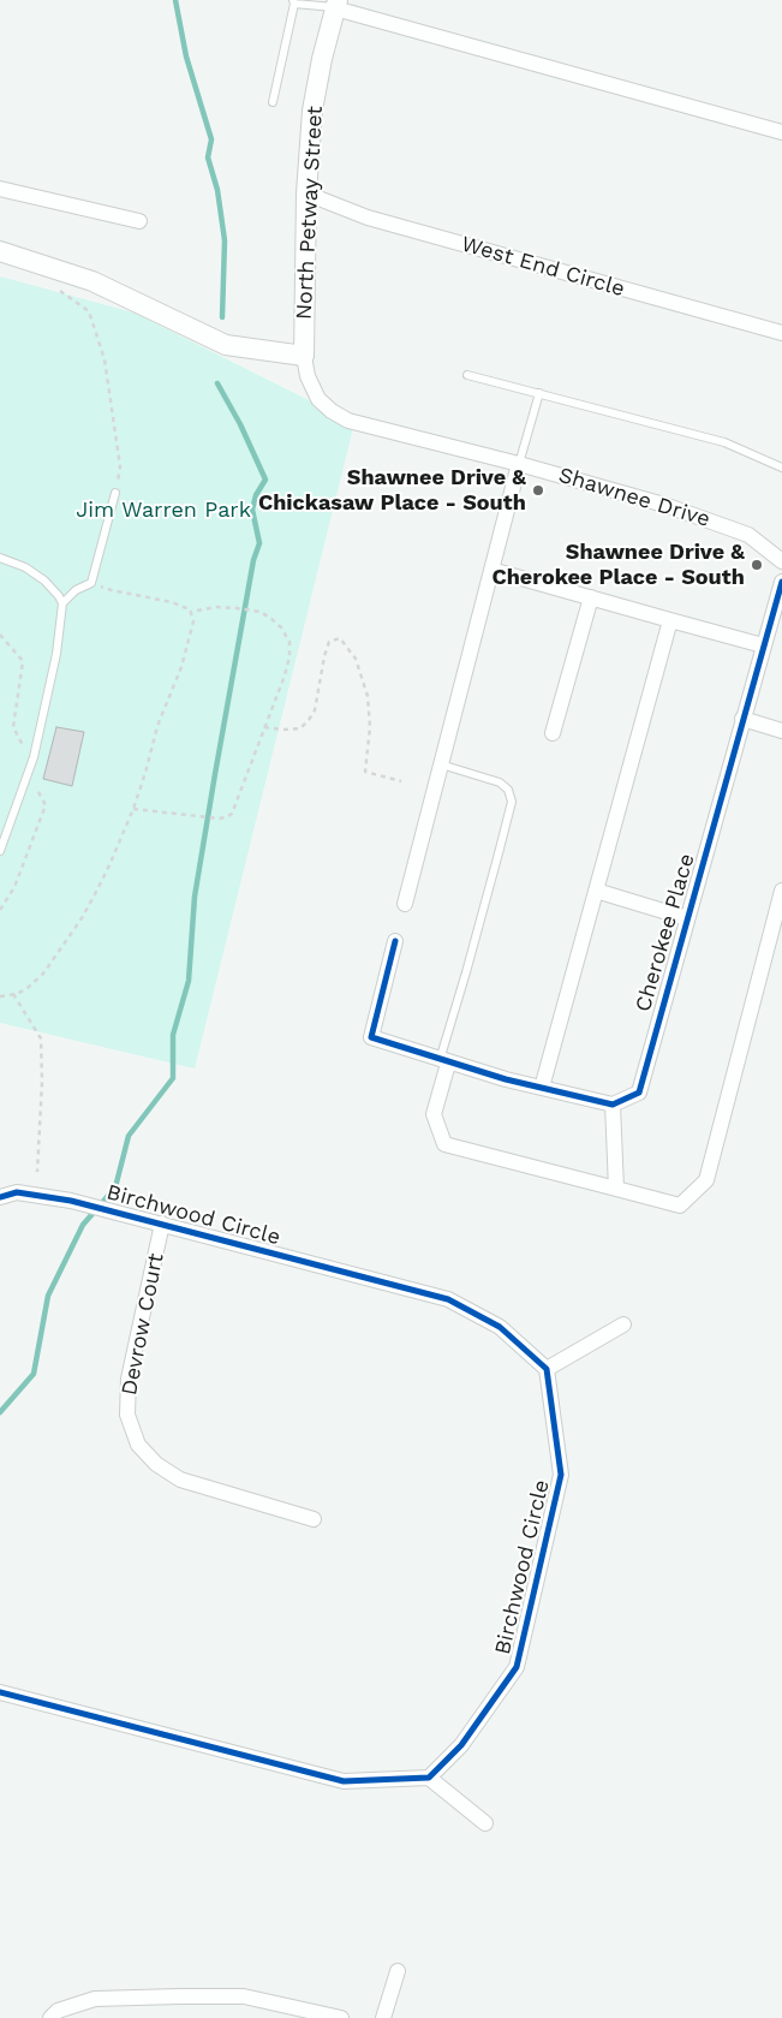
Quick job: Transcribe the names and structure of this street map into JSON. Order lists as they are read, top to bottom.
{
  "streets": {
    "street": [
      "North Petway Street",
      "West End Circle",
      "Shawnee Drive",
      "Cherokee Place",
      "Birchwood Circle",
      "Devrow Court"
    ]
  },
  "crossings": [
    ["North Petway Street", "West End Circle"],
    ["North Petway Street", "Shawnee Drive"],
    ["Birchwood Circle", "Devrow Court"]
  ],
  "parks": ["Jim Warren Park"],
  "places": ["Shawnee Drive & Chickasaw Place - South", "Shawnee Drive & Cherokee Place - South"]
}
